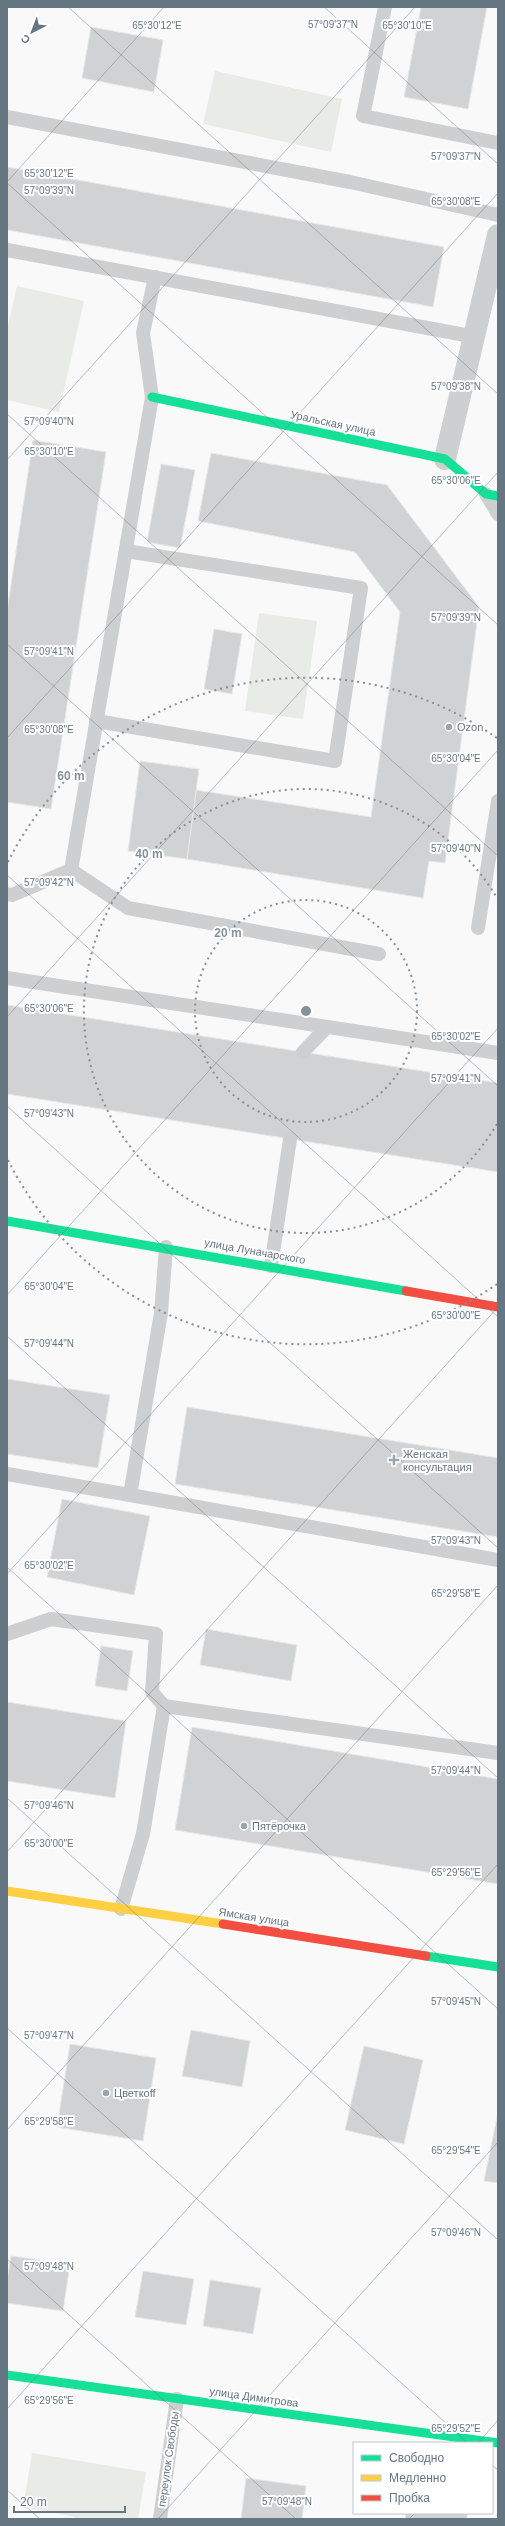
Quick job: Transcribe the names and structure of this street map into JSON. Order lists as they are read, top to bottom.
{
  "streets": {
    "main road": [
      "Уральская улица",
      "улица Луначарского",
      "Ямская улица",
      "улица Димитрова"
    ],
    "lane": ["переулок Свободы"]
  },
  "crossings": [
    ["улица Димитрова", "переулок Свободы"]
  ],
  "places": {
    "other": ["Ozon", "Пятёрочка", "Цветкоff"],
    "health": ["Женская консультация"]
  },
  "legend": ["Свободно", "Медленно", "Пробка"],
  "scale_bar": "20 m",
  "north": "bottom left",
  "coordinates": [
    "57°09'37\"N",
    "65°30'12\"E",
    "65°30'10\"E",
    "57°09'39\"N",
    "65°30'08\"E",
    "57°09'38\"N",
    "57°09'40\"N",
    "65°30'06\"E",
    "57°09'41\"N",
    "65°30'04\"E",
    "57°09'42\"N",
    "65°30'02\"E",
    "57°09'43\"N",
    "65°30'00\"E",
    "57°09'44\"N",
    "65°29'58\"E",
    "57°09'46\"N",
    "65°29'56\"E",
    "57°09'45\"N",
    "57°09'47\"N",
    "65°29'54\"E",
    "57°09'48\"N",
    "65°29'52\"E"
  ],
  "rings": ["60 m", "40 m", "20 m"]
}
